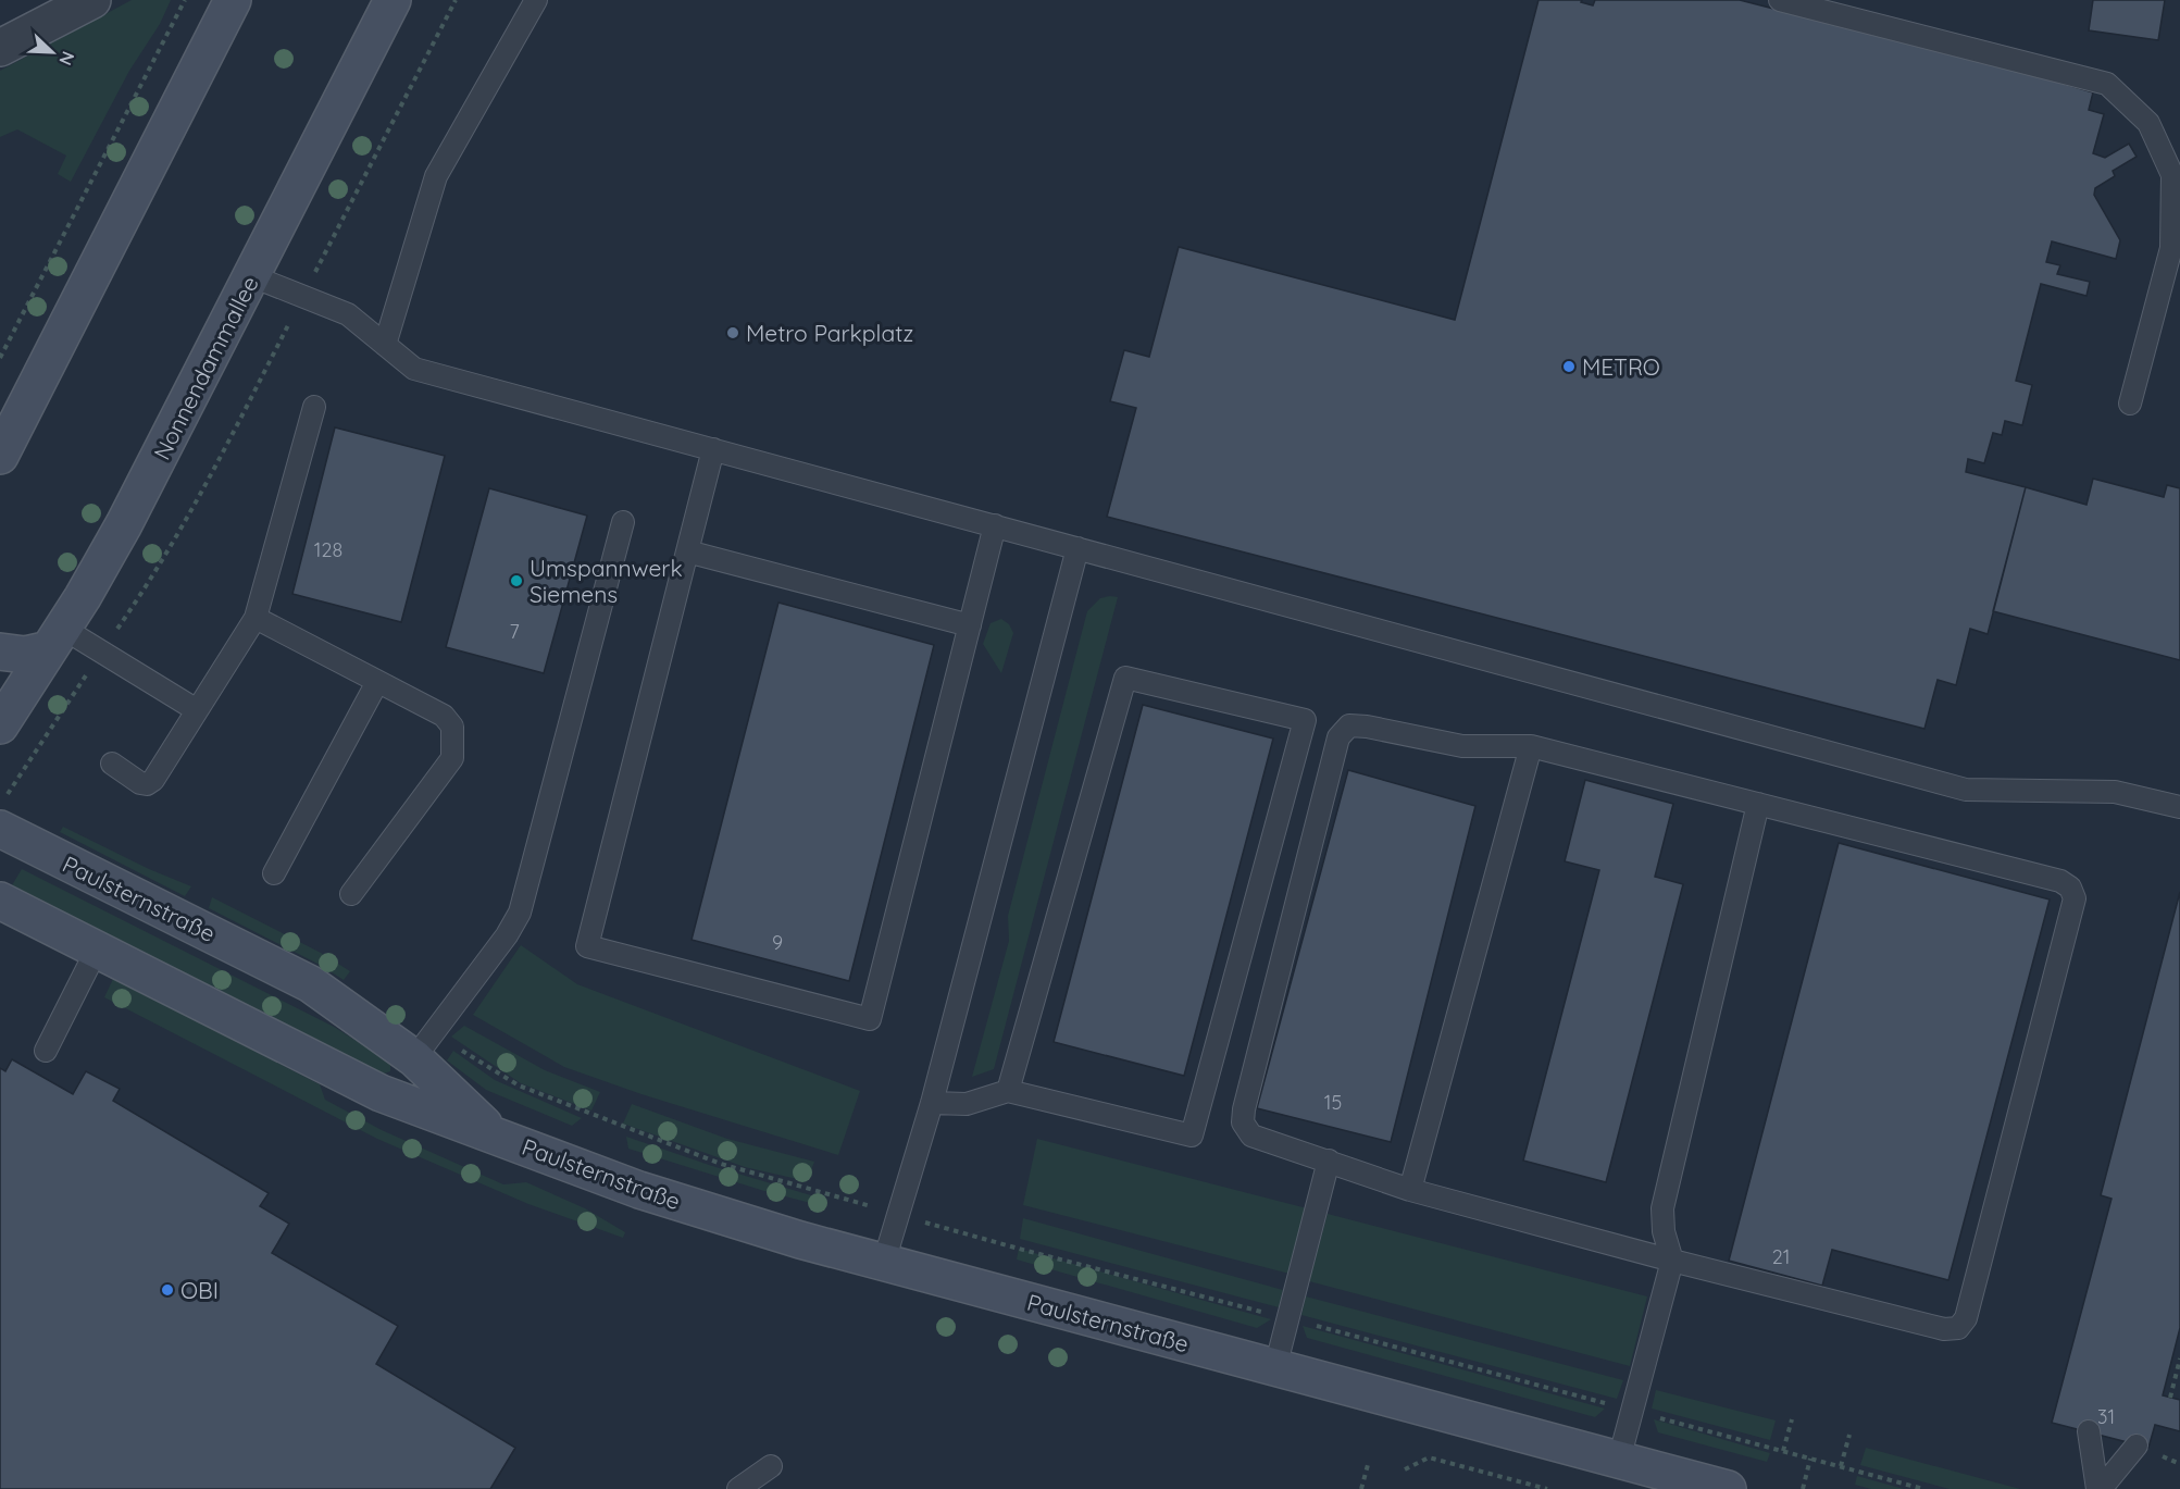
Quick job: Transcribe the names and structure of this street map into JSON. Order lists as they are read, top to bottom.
{
  "streets": {
    "main road": ["Nonnendammallee", "Paulsternstraße"]
  },
  "places": [
    "Metro Parkplatz",
    "METRO",
    "Umspannwerk Siemens",
    "OBI"
  ],
  "house_numbers": [
    "128",
    "7",
    "9",
    "15",
    "21",
    "31"
  ],
  "north": "bottom right"
}
